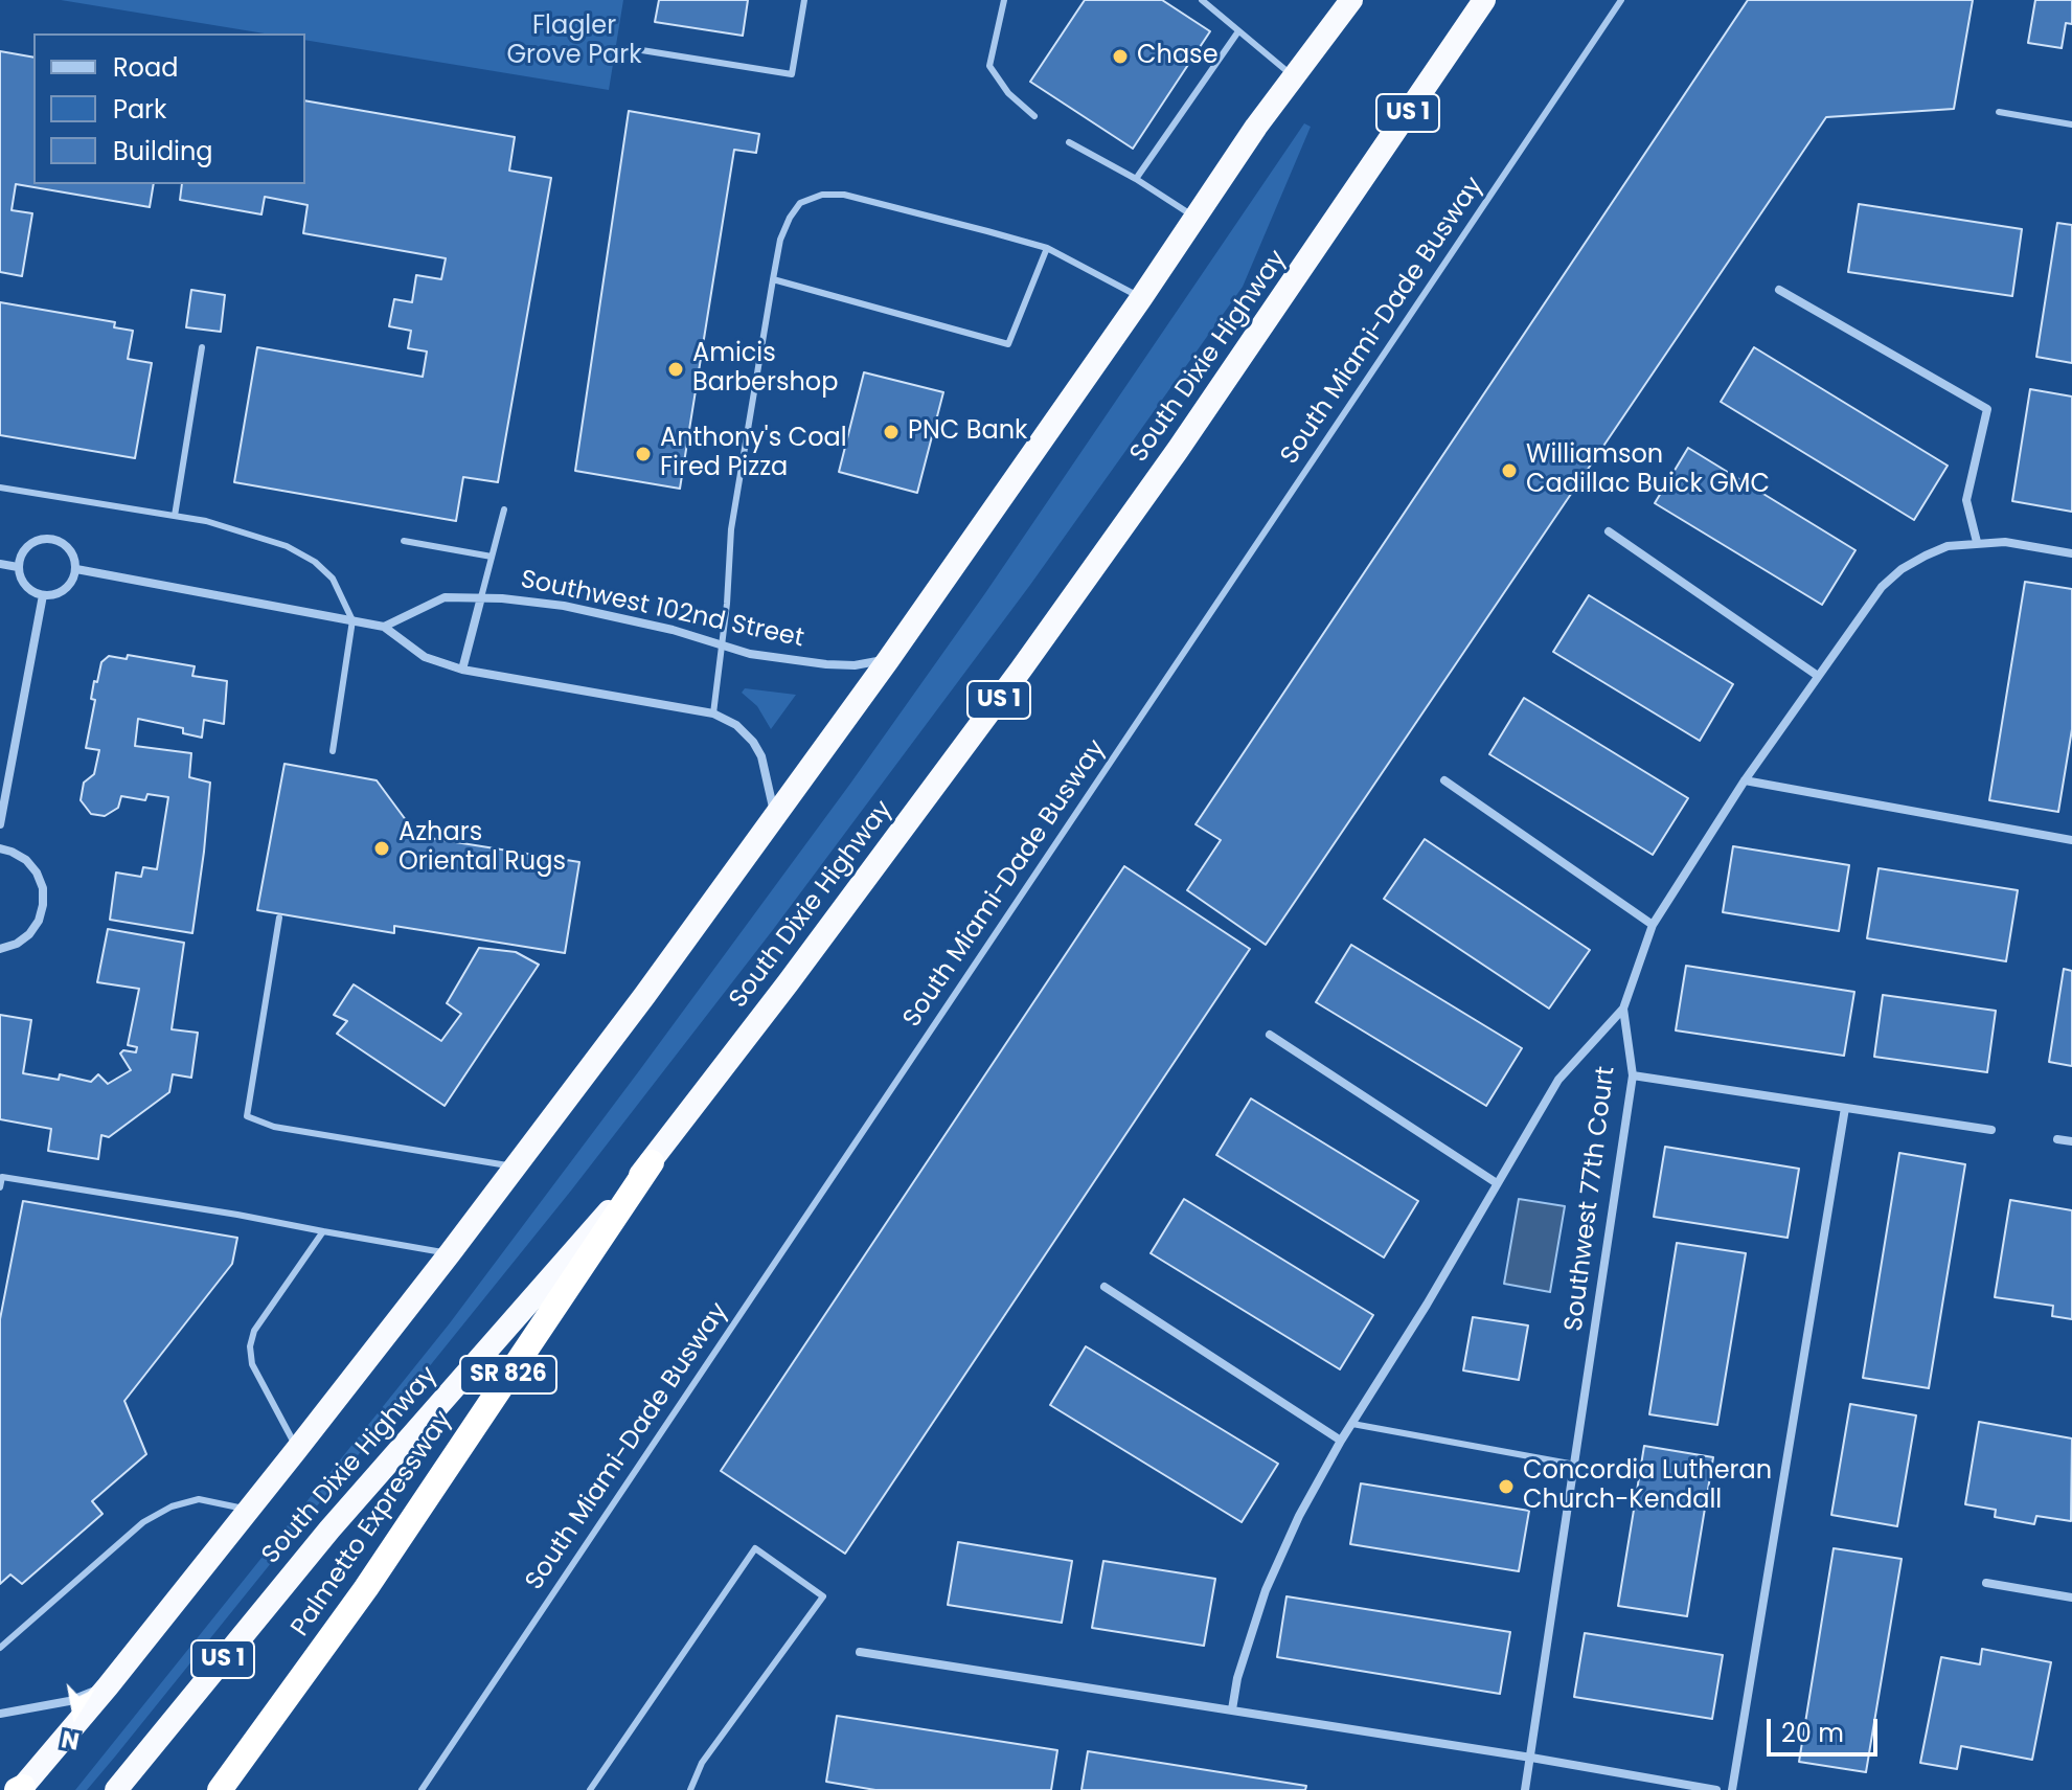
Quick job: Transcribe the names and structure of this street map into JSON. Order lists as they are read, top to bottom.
{
  "streets": {
    "highway": [
      "US 1",
      "South Dixie Highway",
      "SR 826",
      "Palmetto Expressway"
    ],
    "street": ["Southwest 102nd Street", "Southwest 77th Court"],
    "lane": ["South Miami-Dade Busway"]
  },
  "crossings": [
    ["South Dixie Highway", "Southwest 102nd Street"],
    ["South Dixie Highway", "Palmetto Expressway"]
  ],
  "parks": ["Flagler Grove Park"],
  "places": [
    "Chase",
    "Amicis Barbershop",
    "PNC Bank",
    "Anthony's Coal Fired Pizza",
    "Williamson Cadillac Buick GMC",
    "Azhars Oriental Rugs",
    "Concordia Lutheran Church-Kendall"
  ],
  "legend": ["Road", "Park", "Building"],
  "scale_bar": "20 m",
  "north": "bottom"
}
